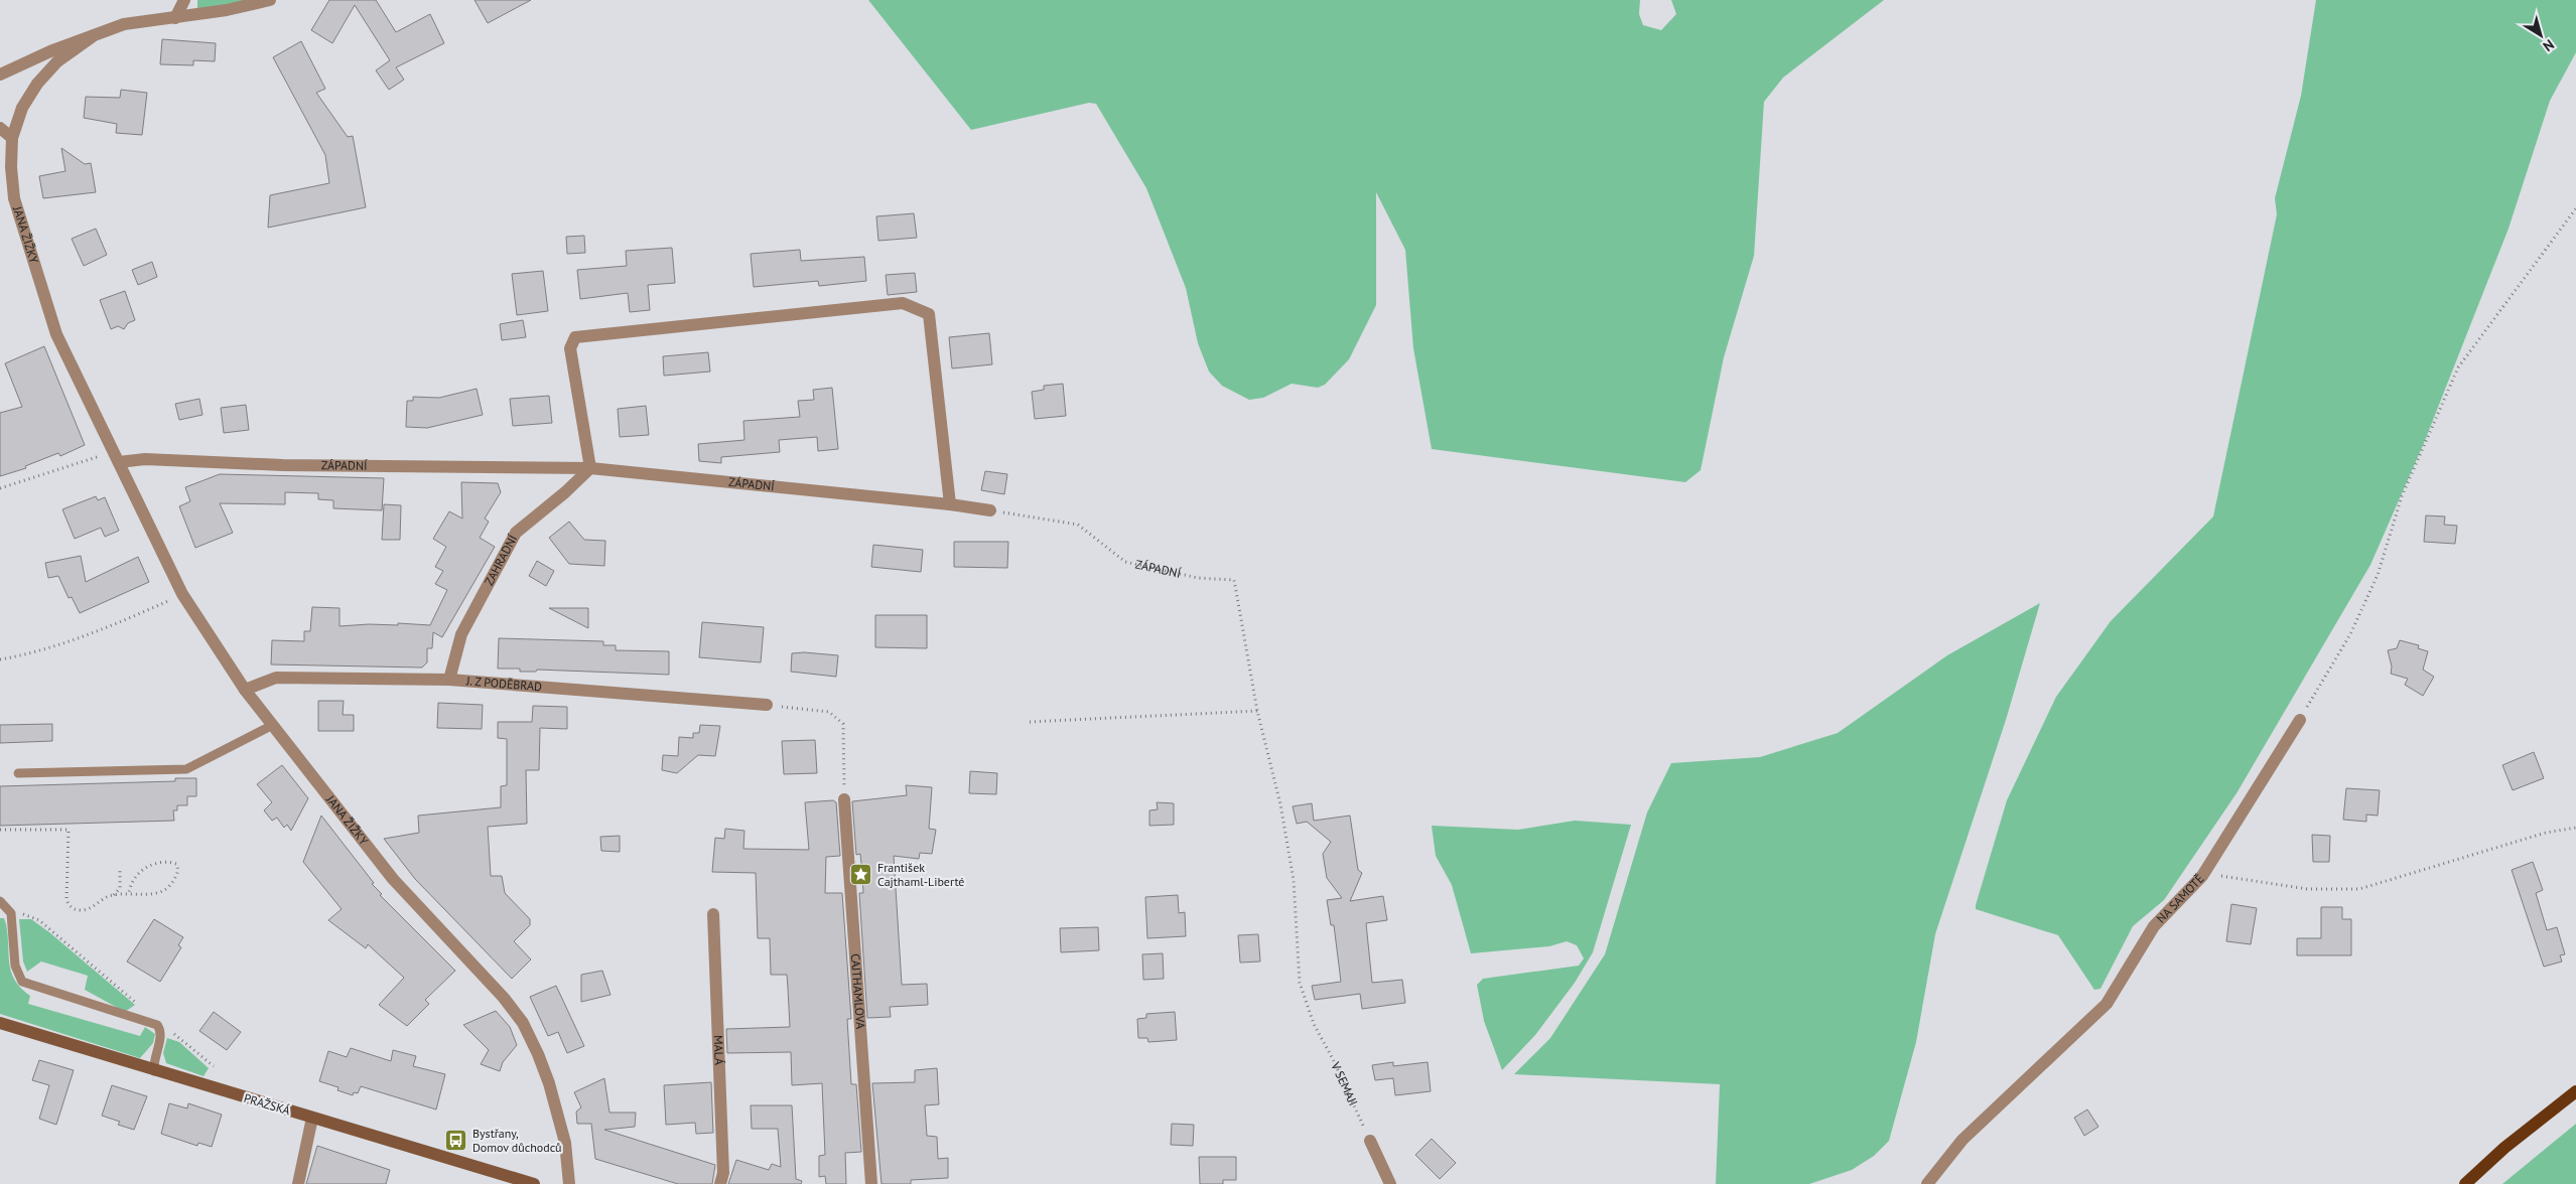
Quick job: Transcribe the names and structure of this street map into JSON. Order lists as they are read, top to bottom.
{
  "streets": {
    "street": [
      "JANA ŽIŽKY",
      "ZÁPADNÍ",
      "ZAHRADNÍ",
      "J. Z PODĚBRAD",
      "NA SAMOTĚ",
      "CAJTHAMLOVA",
      "MALÁ",
      "PRAŽSKÁ"
    ],
    "path": ["V SEMAJI"]
  },
  "crossings": [
    ["JANA ŽIŽKY", "ZÁPADNÍ"],
    ["JANA ŽIŽKY", "J. Z PODĚBRAD"],
    ["ZÁPADNÍ", "ZAHRADNÍ"],
    ["ZÁPADNÍ", "V SEMAJI"],
    ["ZAHRADNÍ", "J. Z PODĚBRAD"]
  ],
  "places": {
    "place": ["František Cajthaml-Liberté"],
    "bus stop": ["Bystřany, Domov důchodců"]
  },
  "north": "bottom right"
}
